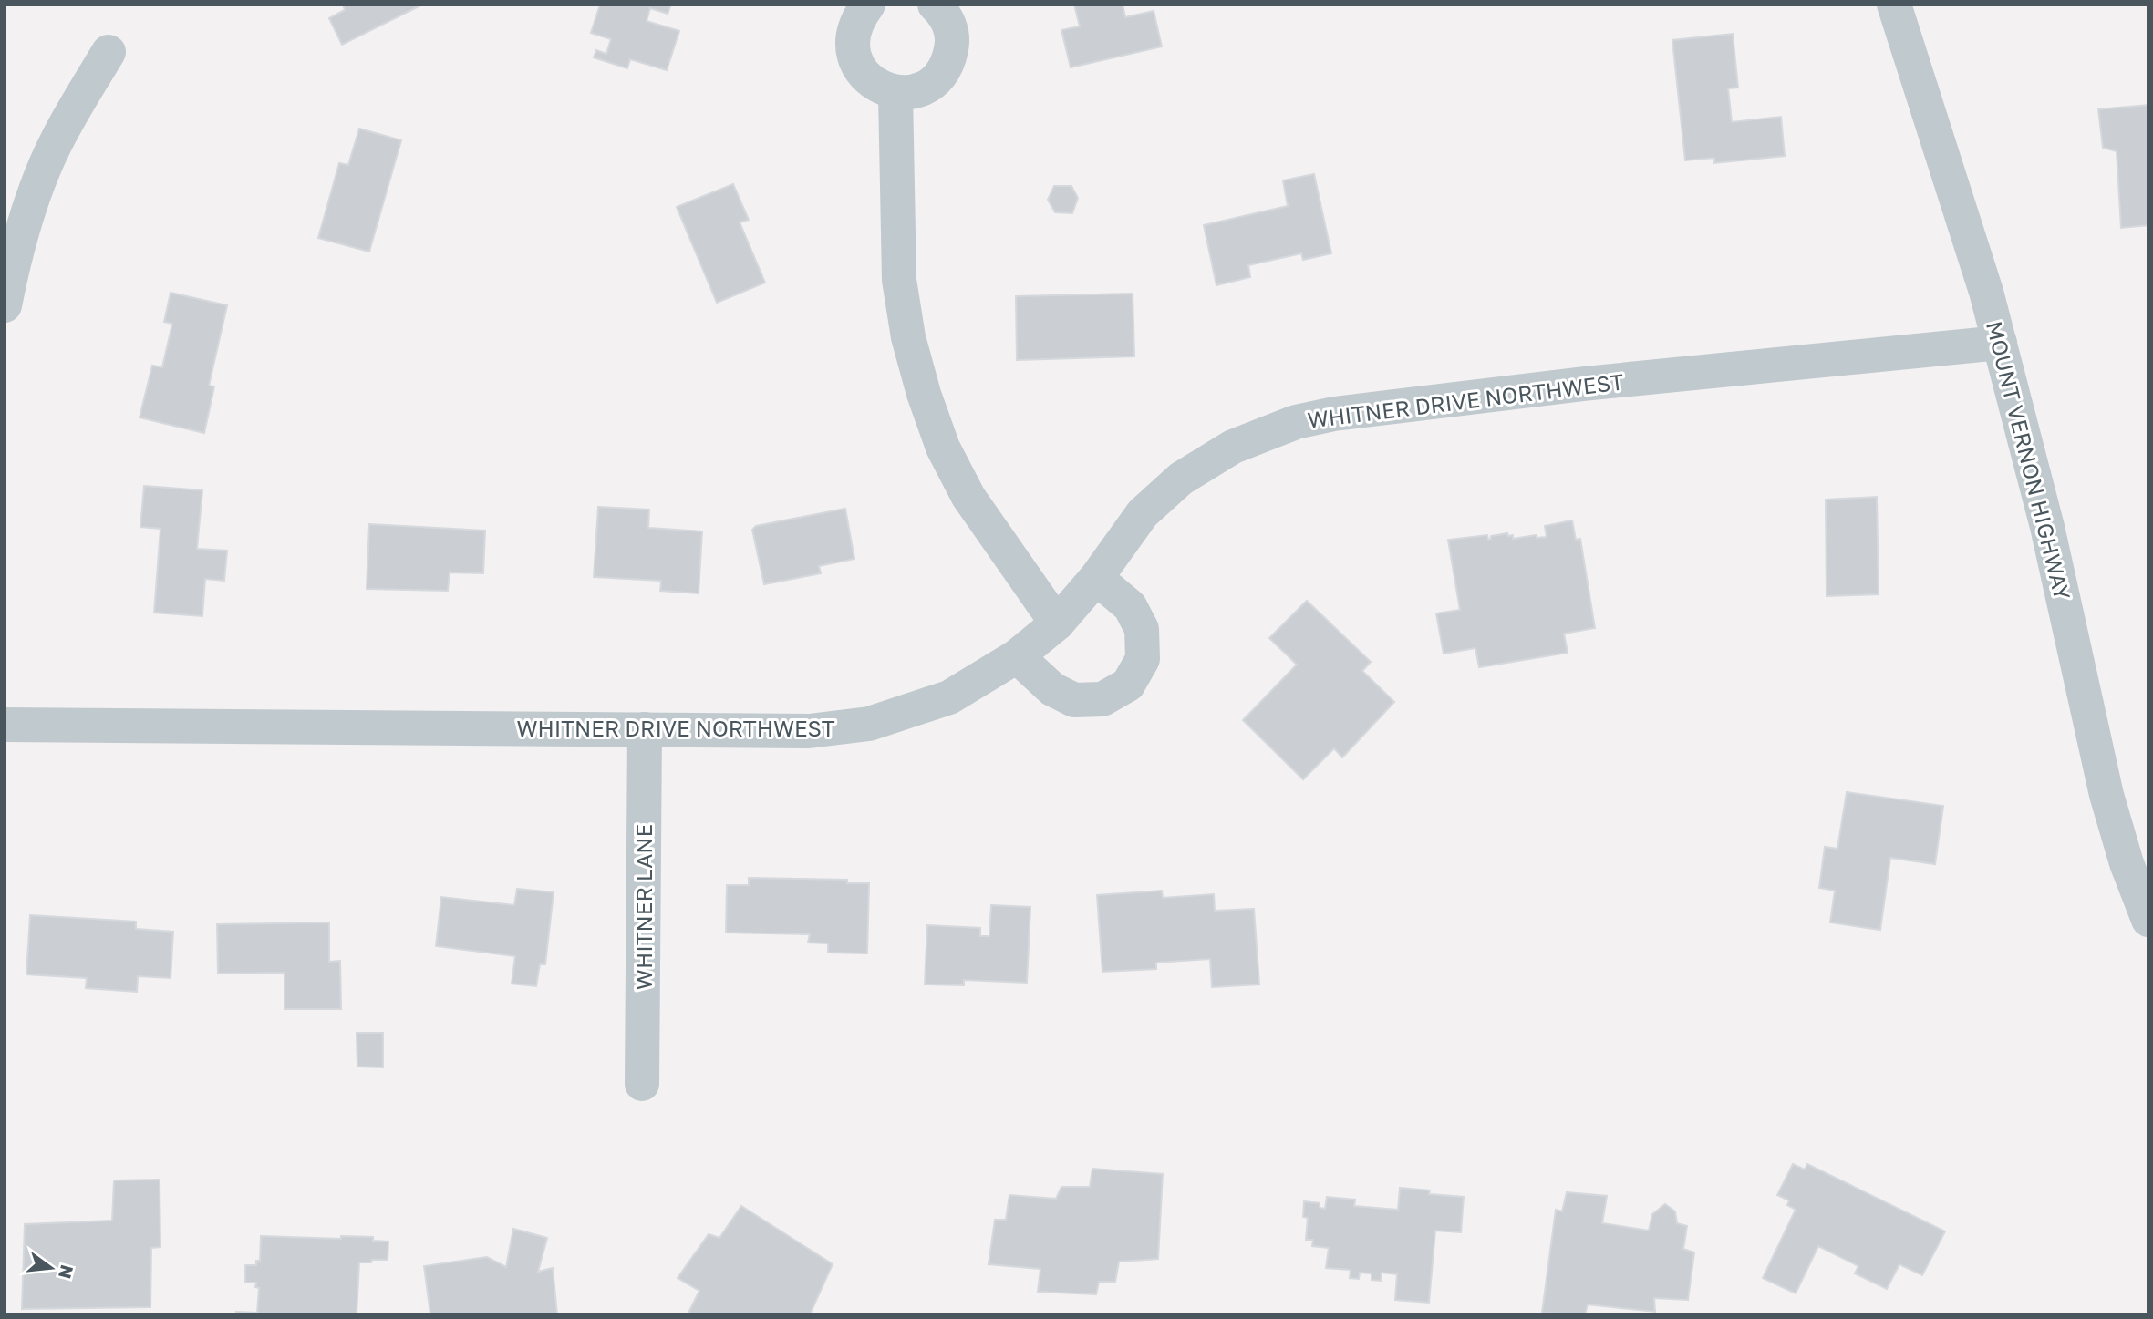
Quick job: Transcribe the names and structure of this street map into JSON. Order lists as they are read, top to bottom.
{
  "streets": {
    "street": ["WHITNER DRIVE NORTHWEST", "MOUNT VERNON HIGHWAY", "WHITNER LANE"]
  },
  "crossings": [
    ["WHITNER DRIVE NORTHWEST", "MOUNT VERNON HIGHWAY"],
    ["WHITNER DRIVE NORTHWEST", "WHITNER LANE"]
  ],
  "north": "right"
}
